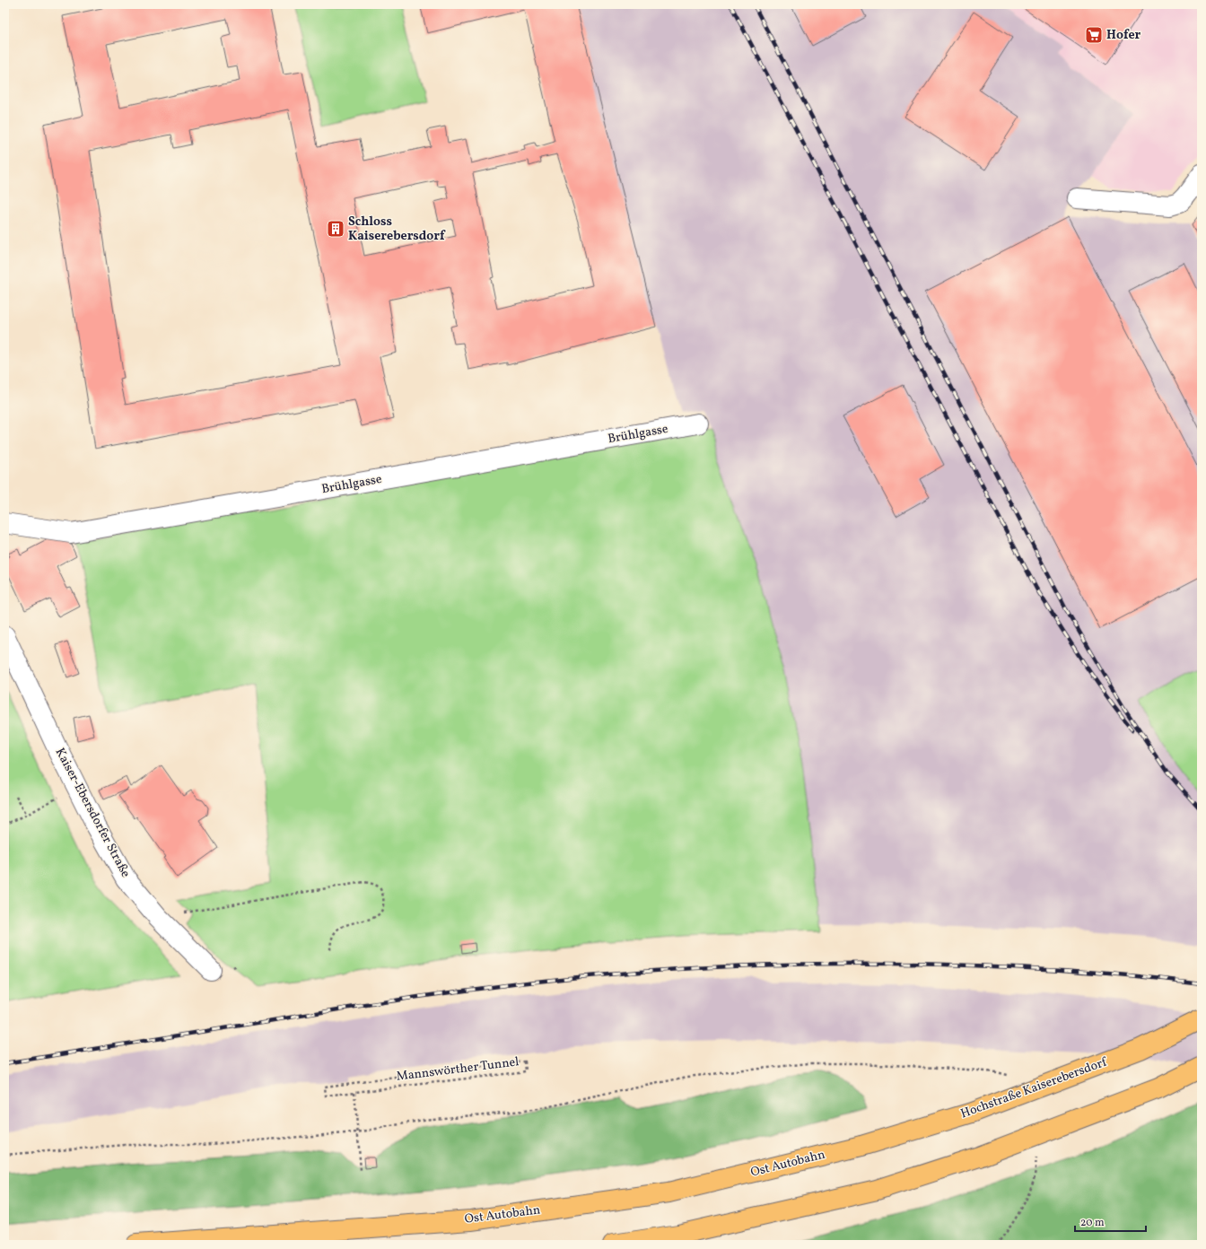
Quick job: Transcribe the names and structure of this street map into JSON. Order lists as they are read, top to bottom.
{
  "streets": {
    "highway": ["Hochstraße Kaiserebersdorf", "Ost Autobahn"],
    "street": ["Brühlgasse", "Kaiser-Ebersdorfer Straße"],
    "path": ["Mannswörther Tunnel"]
  },
  "crossings": [
    ["Hochstraße Kaiserebersdorf", "Ost Autobahn"]
  ],
  "places": {
    "supermarket": ["Hofer"],
    "building": ["Schloss Kaiserebersdorf"]
  },
  "scale_bar": "20 m"
}
